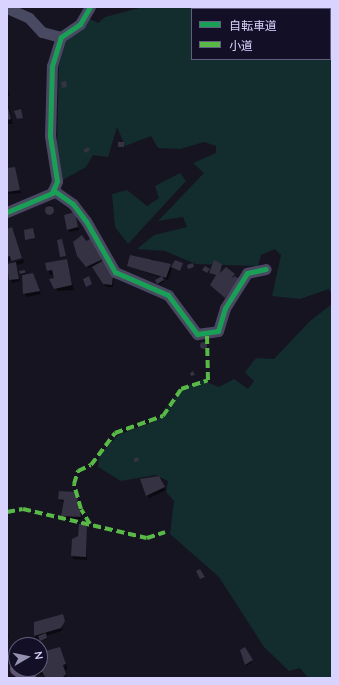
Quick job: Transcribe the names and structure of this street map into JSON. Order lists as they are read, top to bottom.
{
  "legend": ["自転車道", "小道"],
  "north": "right"
}
